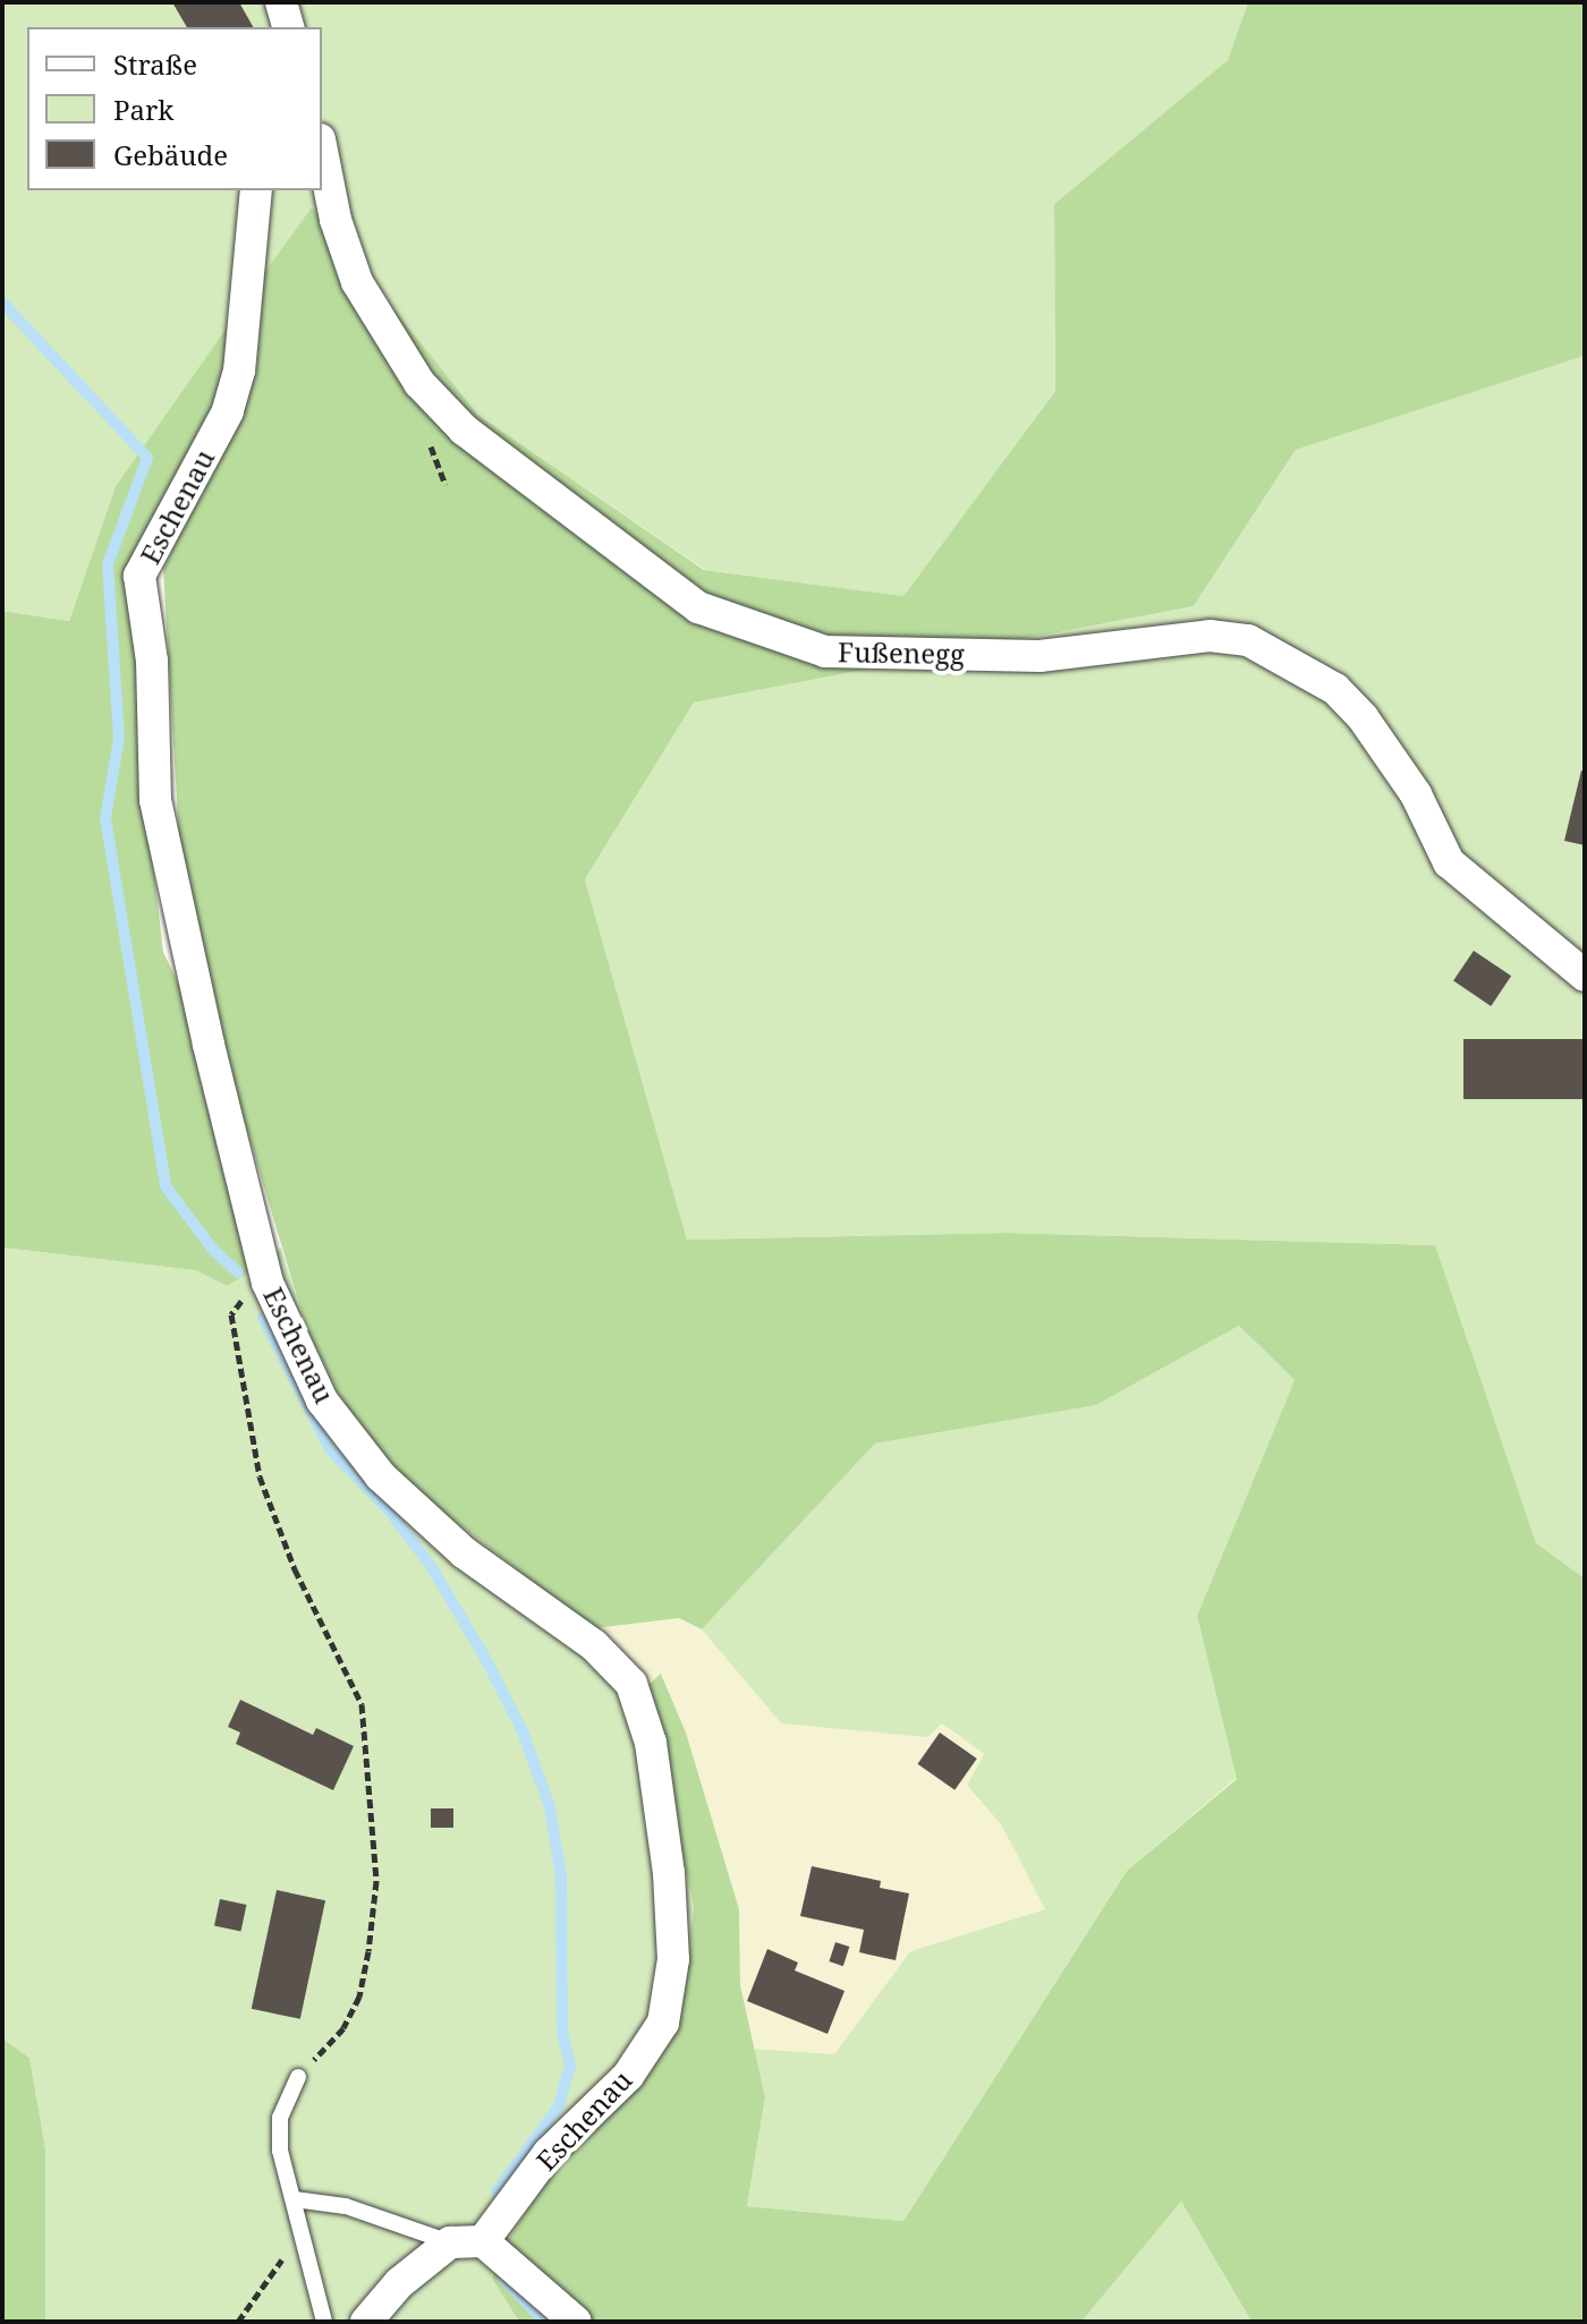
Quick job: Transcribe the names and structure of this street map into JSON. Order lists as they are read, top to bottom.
{
  "streets": {
    "street": ["Eschenau", "Fußenegg"]
  },
  "legend": ["Straße", "Park", "Gebäude"]
}
